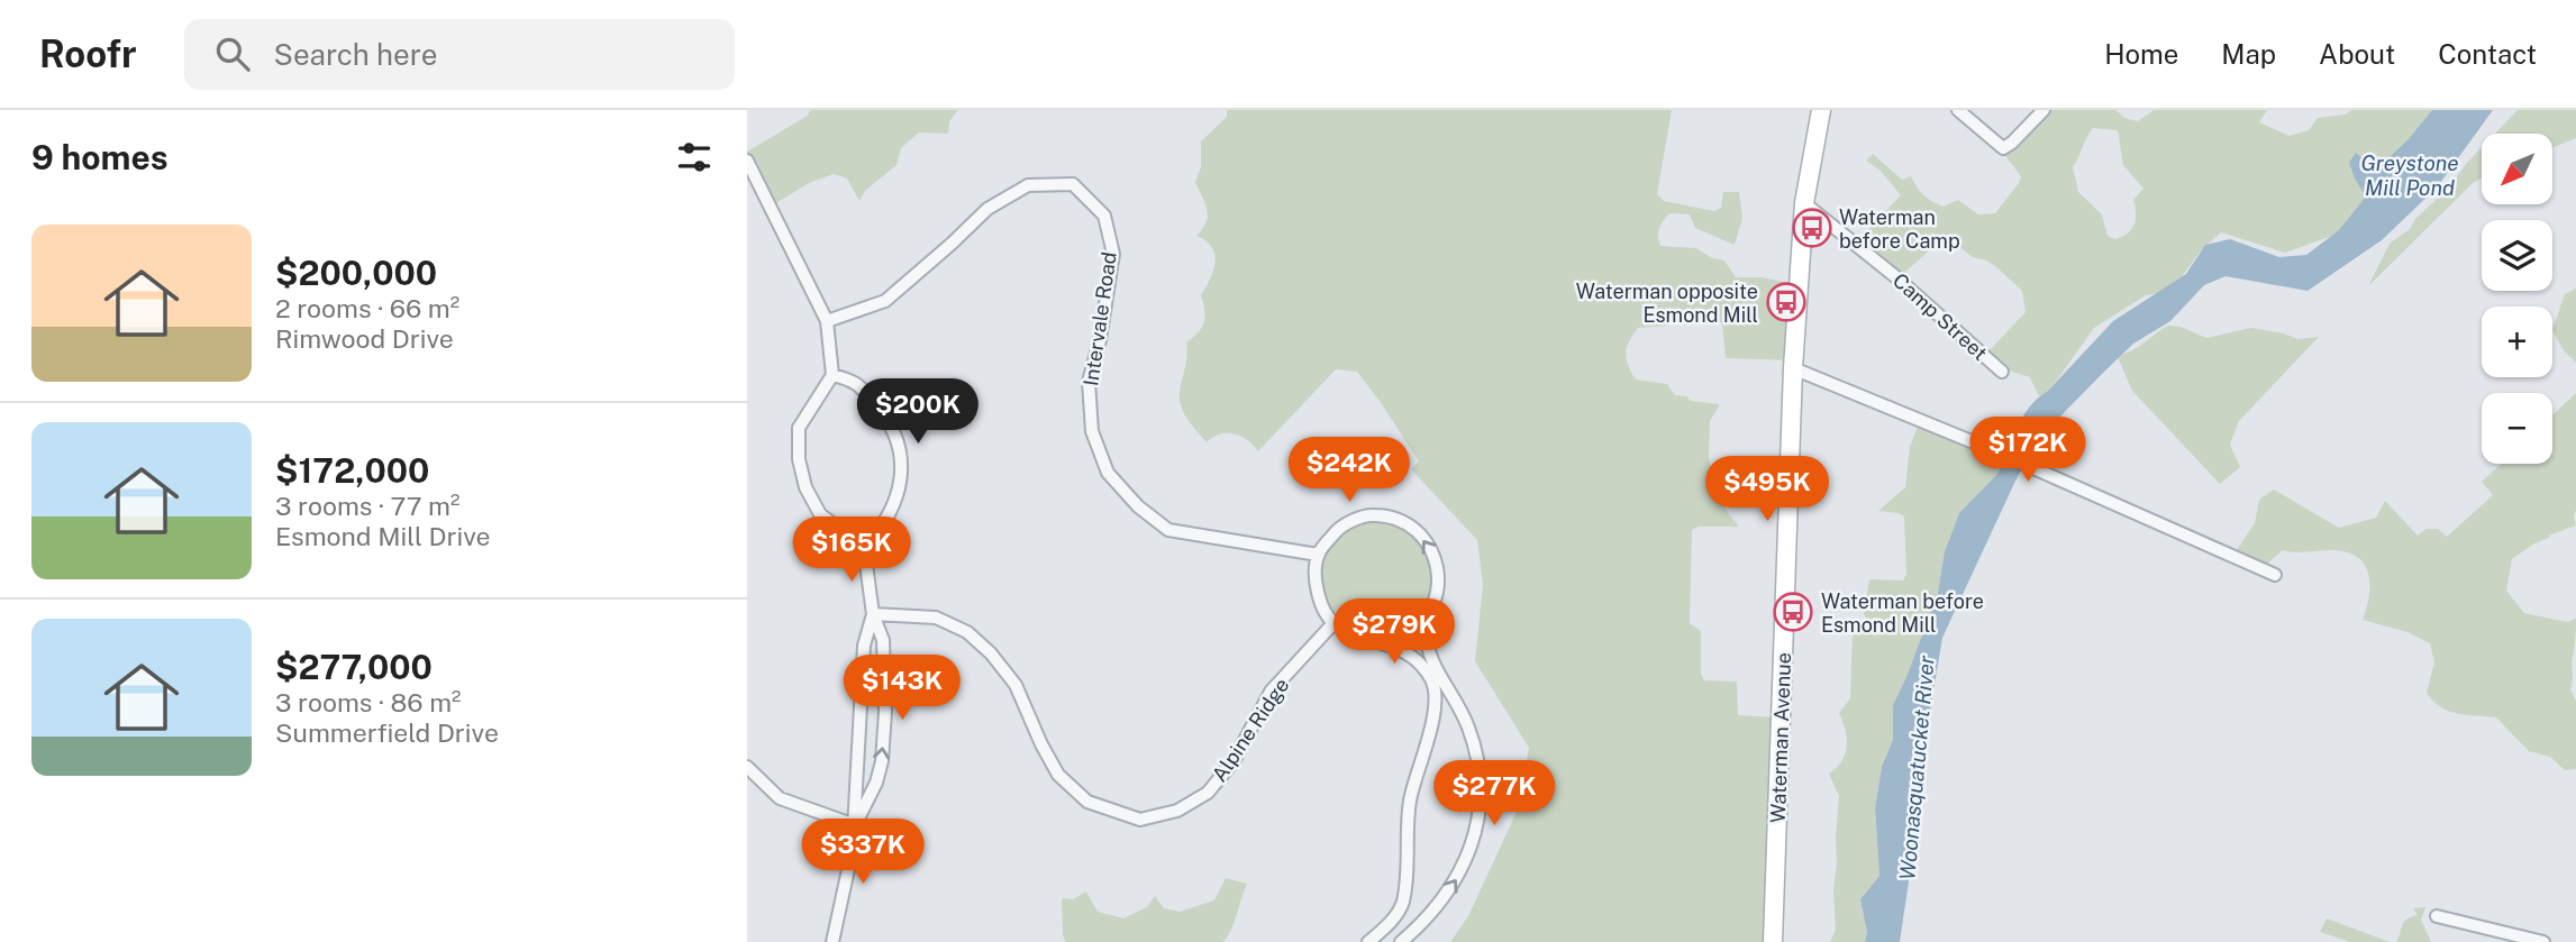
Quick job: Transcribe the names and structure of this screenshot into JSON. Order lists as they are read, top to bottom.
{
  "streets": {
    "main road": ["Waterman Avenue"],
    "street": ["Camp Street", "Intervale Road", "Alpine Ridge"]
  },
  "crossings": [
    ["Camp Street", "Waterman Avenue"],
    ["Intervale Road", "Alpine Ridge"]
  ],
  "water": ["Greystone Mill Pond", "Woonasquatucket River"],
  "places": {
    "bus stop": ["Waterman before Camp", "Waterman opposite Esmond Mill", "Waterman before Esmond Mill"]
  },
  "north": "bottom left",
  "page": {
    "header": "Roofr",
    "search": "Search here",
    "nav": [
      "Home",
      "Map",
      "About",
      "Contact"
    ],
    "heading": "9 homes",
    "map_buttons": ["+", "−"],
    "list": [
      {
        "name": "$200,000",
        "note": "2 rooms · 66 m² · Rimwood Drive"
      },
      {
        "name": "$172,000",
        "note": "3 rooms · 77 m² · Esmond Mill Drive"
      },
      {
        "name": "$277,000",
        "note": "3 rooms · 86 m² · Summerfield Drive"
      }
    ],
    "price": [
      "$200K",
      "$172K",
      "$242K",
      "$495K",
      "$165K",
      "$279K",
      "$143K",
      "$277K",
      "$337K"
    ]
  }
}
